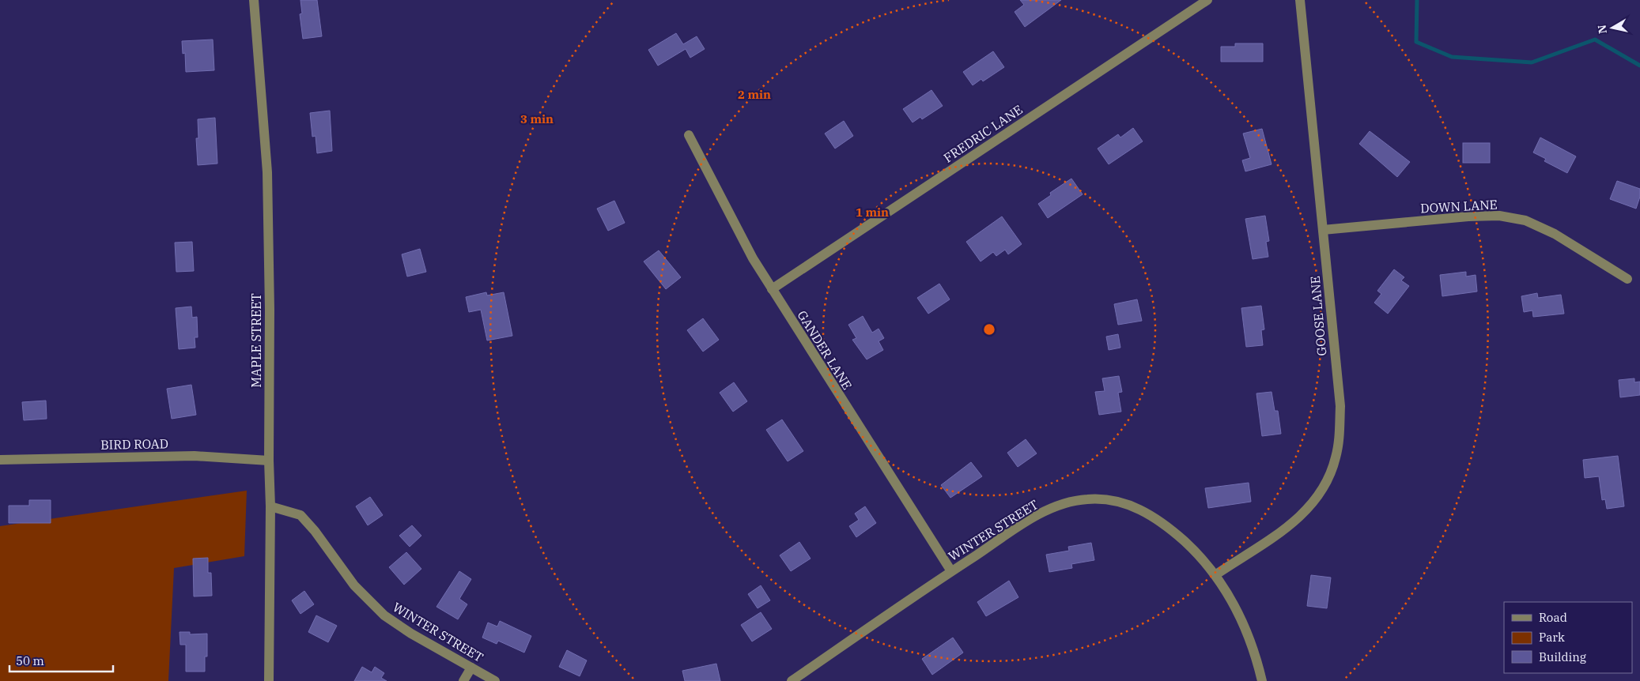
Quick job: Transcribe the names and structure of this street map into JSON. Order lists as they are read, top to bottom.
{
  "streets": {
    "street": [
      "FREDRIC LANE",
      "DOWN LANE",
      "GOOSE LANE",
      "MAPLE STREET",
      "GANDER LANE",
      "BIRD ROAD",
      "WINTER STREET"
    ]
  },
  "crossings": [
    ["FREDRIC LANE", "GANDER LANE"],
    ["DOWN LANE", "GOOSE LANE"],
    ["GOOSE LANE", "WINTER STREET"],
    ["MAPLE STREET", "BIRD ROAD"],
    ["MAPLE STREET", "WINTER STREET"],
    ["GANDER LANE", "WINTER STREET"]
  ],
  "legend": ["Road", "Park", "Building"],
  "scale_bar": "50 m",
  "north": "left",
  "rings": ["2 min", "3 min", "1 min"]
}
